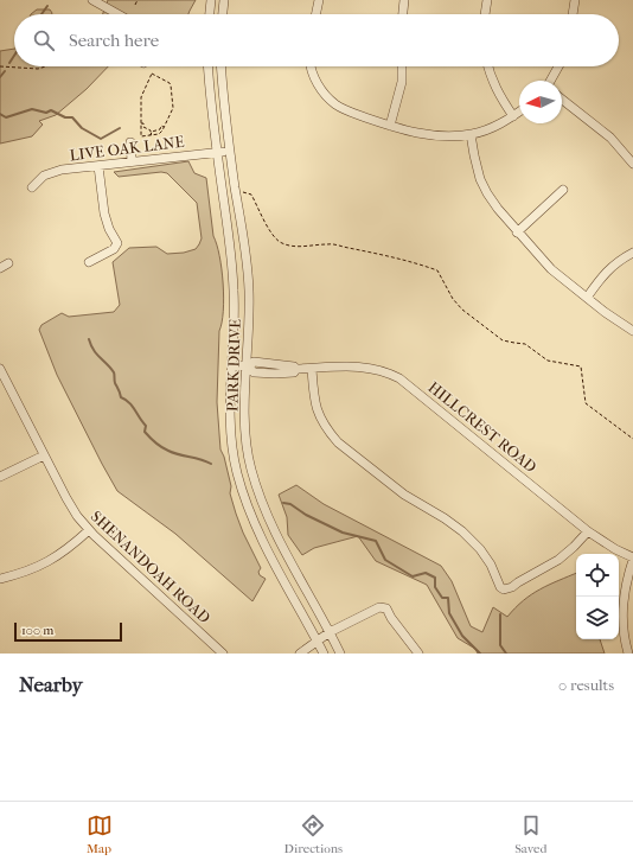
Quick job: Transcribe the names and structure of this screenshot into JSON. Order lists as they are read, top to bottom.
{
  "streets": {
    "street": [
      "LIVE OAK LANE",
      "PARK DRIVE",
      "HILLCREST ROAD",
      "SHENANDOAH ROAD"
    ]
  },
  "crossings": [
    ["LIVE OAK LANE", "PARK DRIVE"],
    ["PARK DRIVE", "HILLCREST ROAD"]
  ],
  "scale_bar": "100 m",
  "north": "left",
  "page": {
    "search": "Search here",
    "scale": "100 m",
    "heading": ["Nearby", "0 results"],
    "nav": ["Map", "Directions", "Saved"]
  }
}
